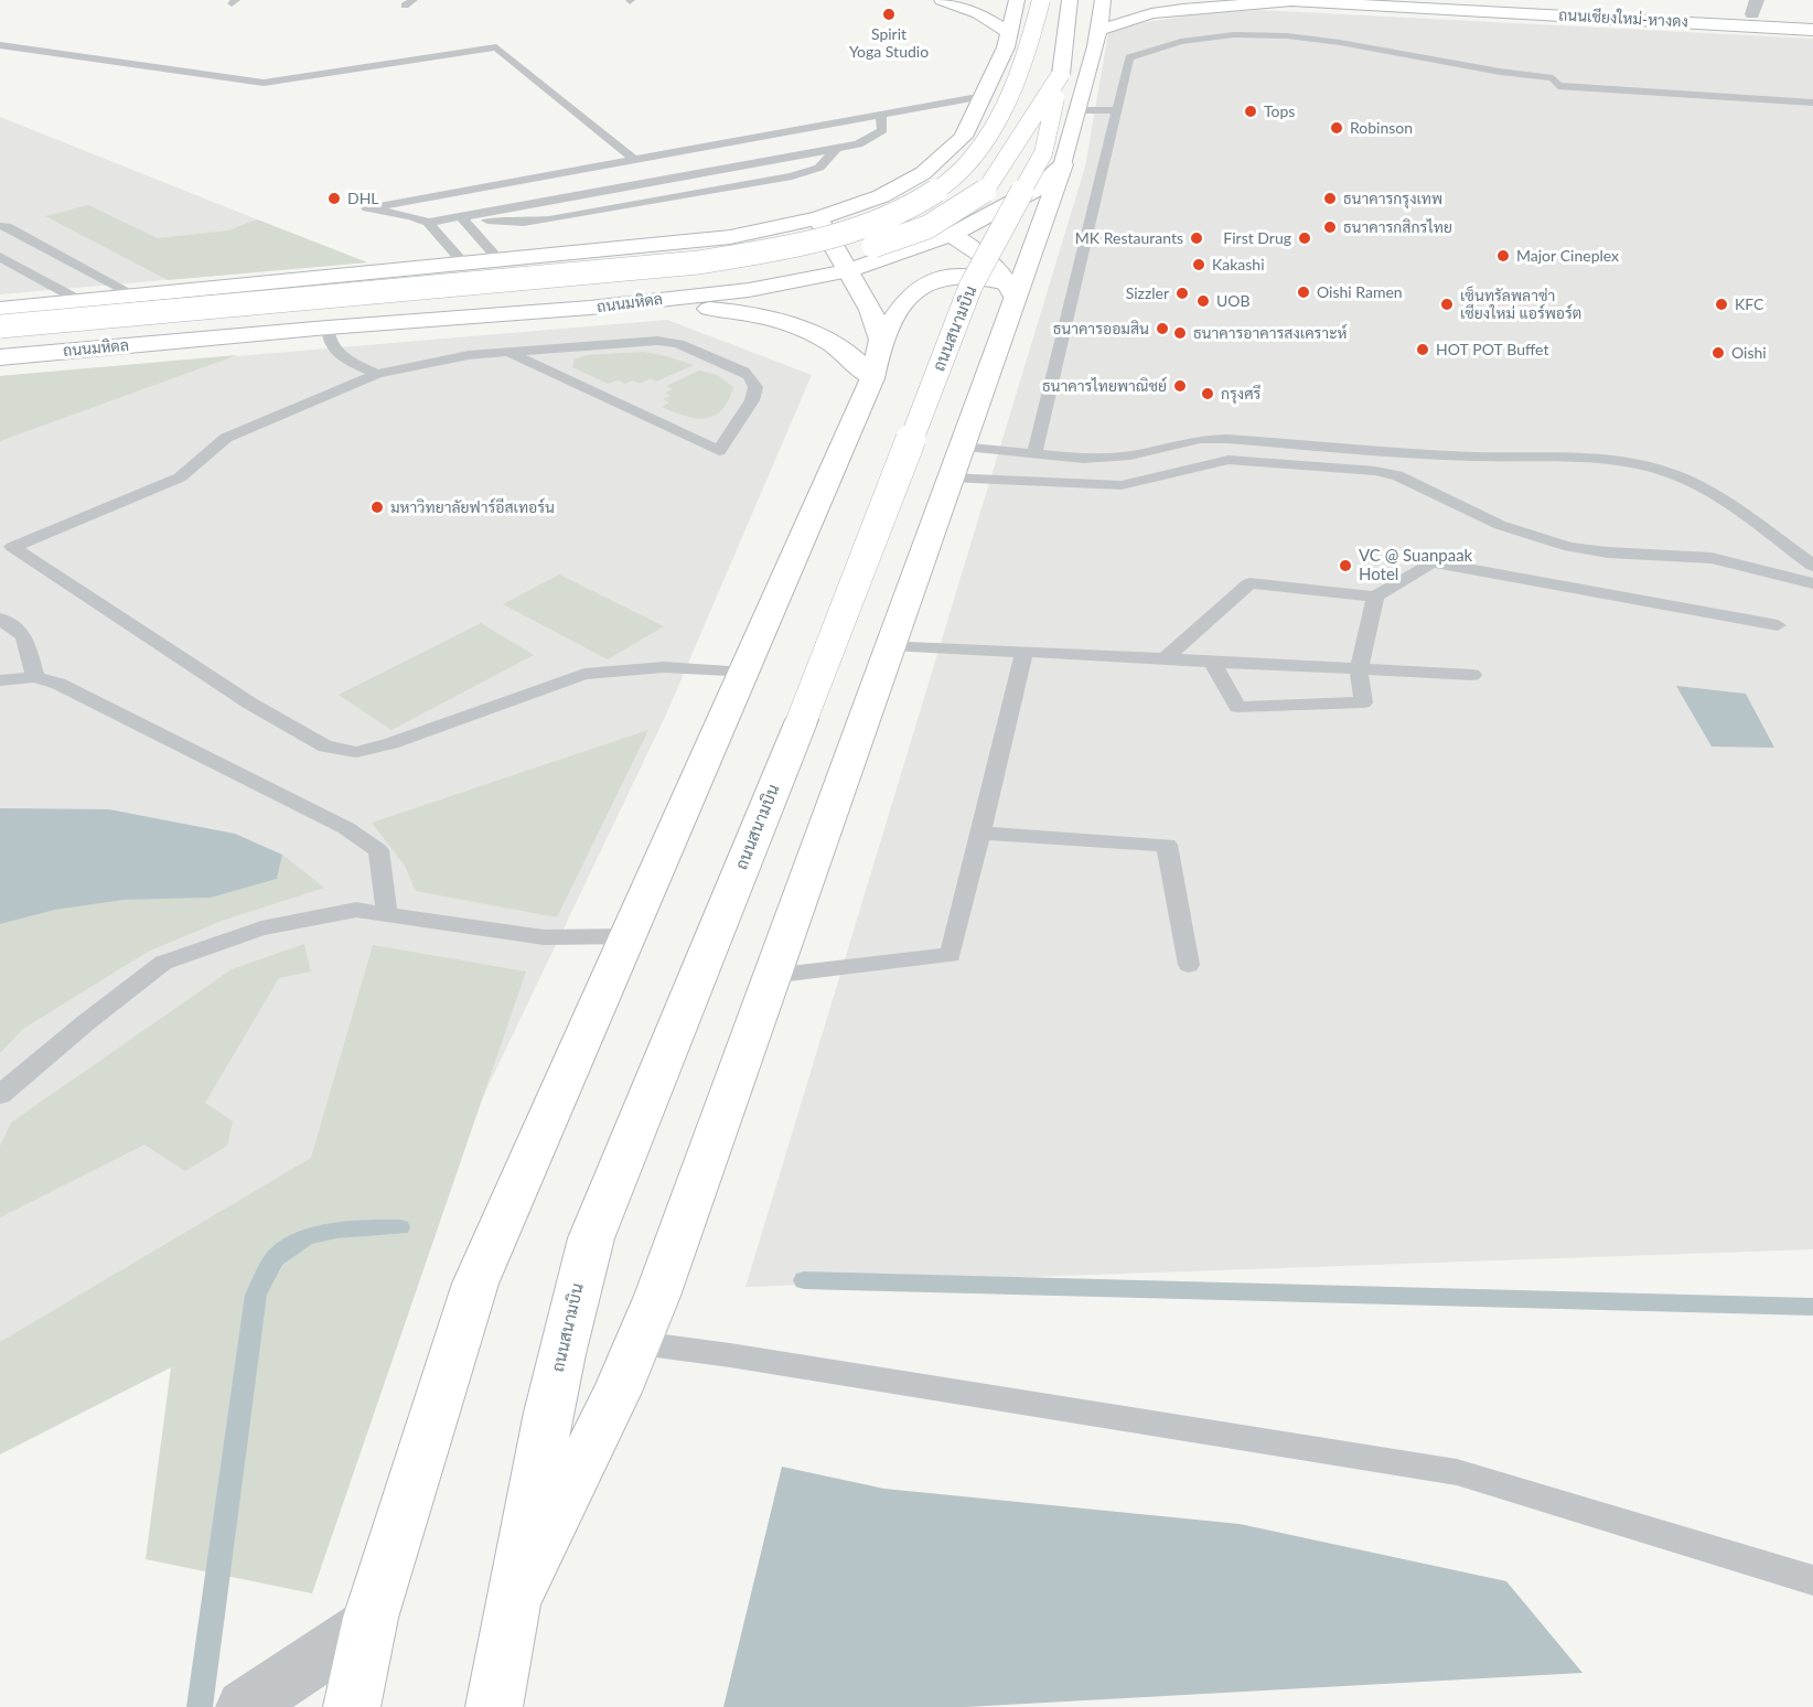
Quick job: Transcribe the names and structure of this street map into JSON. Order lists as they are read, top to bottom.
{
  "streets": {
    "main road": ["ถนนเชียงใหม่-หางดง", "ถนนมหิดล", "ถนนสนามบิน"]
  },
  "crossings": [
    ["ถนนมหิดล", "ถนนสนามบิน"]
  ],
  "places": [
    "Spirit Yoga Studio",
    "Tops",
    "Robinson",
    "DHL",
    "ธนาคารกรุงเทพ",
    "ธนาคารกสิกรไทย",
    "MK Restaurants",
    "First Drug",
    "Major Cineplex",
    "Kakashi",
    "Oishi Ramen",
    "Sizzler",
    "UOB",
    "เซ็นทรัลพลาซ่า เชียงใหม่ แอร์พอร์ต",
    "KFC",
    "ธนาคารออมสิน",
    "ธนาคารอาคารสงเคราะห์",
    "HOT POT Buffet",
    "Oishi",
    "ธนาคารไทยพาณิชย์",
    "กรุงศรี",
    "มหาวิทยาลัยฟาร์อีสเทอร์น",
    "VC @ Suanpaak Hotel"
  ]
}
